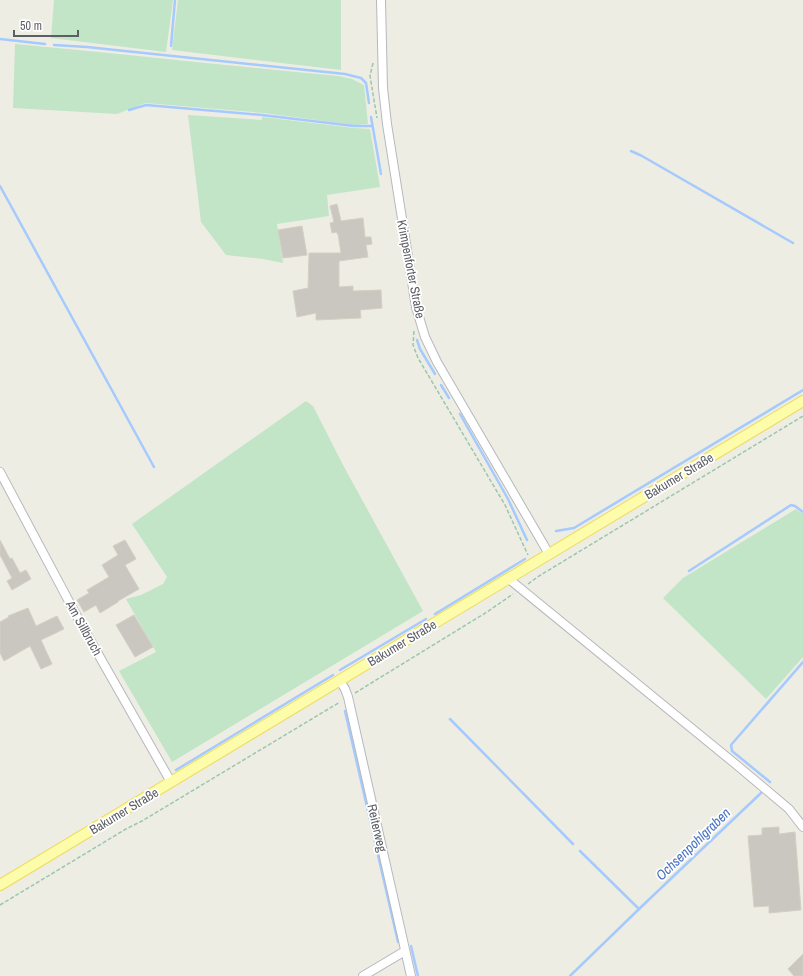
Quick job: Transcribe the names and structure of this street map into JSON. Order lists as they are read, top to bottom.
{
  "streets": {
    "main road": ["Bakumer Straße"],
    "street": ["Krimpenforter Straße", "Am Sillbruch", "Reiterweg"]
  },
  "crossings": [
    ["Krimpenforter Straße", "Bakumer Straße"],
    ["Bakumer Straße", "Am Sillbruch"],
    ["Bakumer Straße", "Reiterweg"]
  ],
  "water": ["Ochsenpohlgraben"],
  "scale_bar": "50 m"
}
